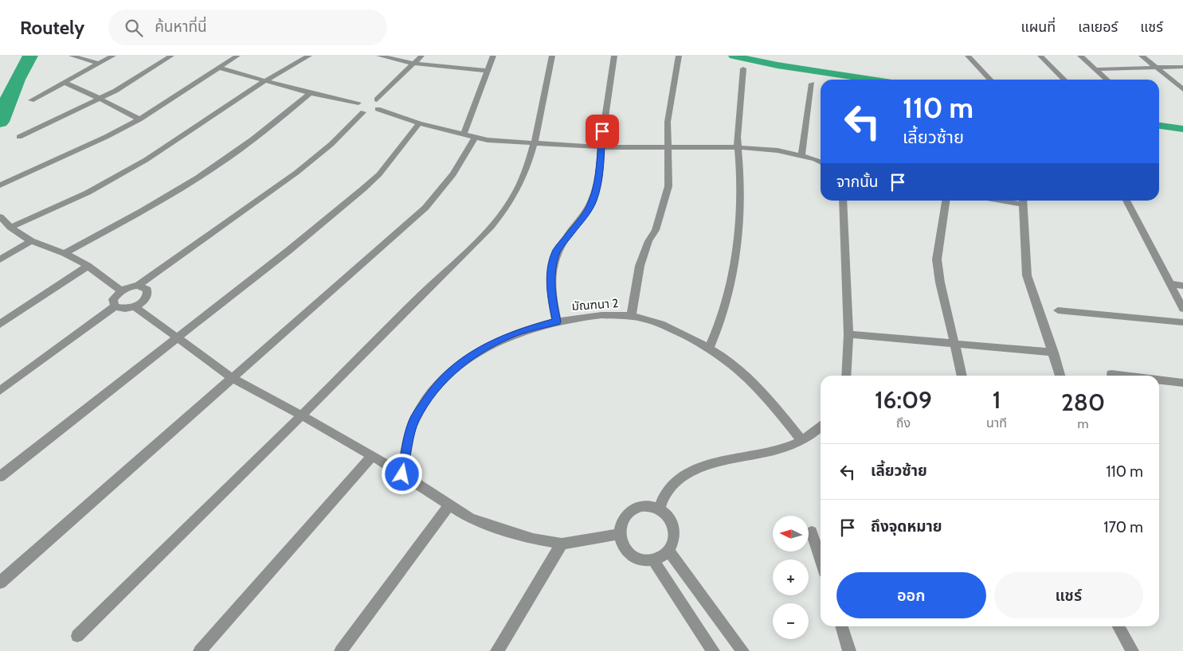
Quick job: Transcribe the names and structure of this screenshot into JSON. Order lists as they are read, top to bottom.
{
  "streets": {
    "street": ["มัณฑนา 2"]
  },
  "north": "left",
  "page": {
    "header": "Routely",
    "search": "ค้นหาที่นี่",
    "nav": ["แผนที่", "เลเยอร์", "แชร์"],
    "turn": ["110 m", "เลี้ยวซ้าย"],
    "then": "จากนั้น",
    "eta": [
      "16:09",
      "ถึง",
      "1",
      "นาที",
      "280",
      "m"
    ],
    "list": [
      {
        "name": "เลี้ยวซ้าย",
        "value": "110 m"
      },
      {
        "name": "ถึงจุดหมาย",
        "value": "170 m"
      }
    ],
    "map_buttons": ["+", "−"],
    "buttons": ["ออก", "แชร์"]
  }
}
